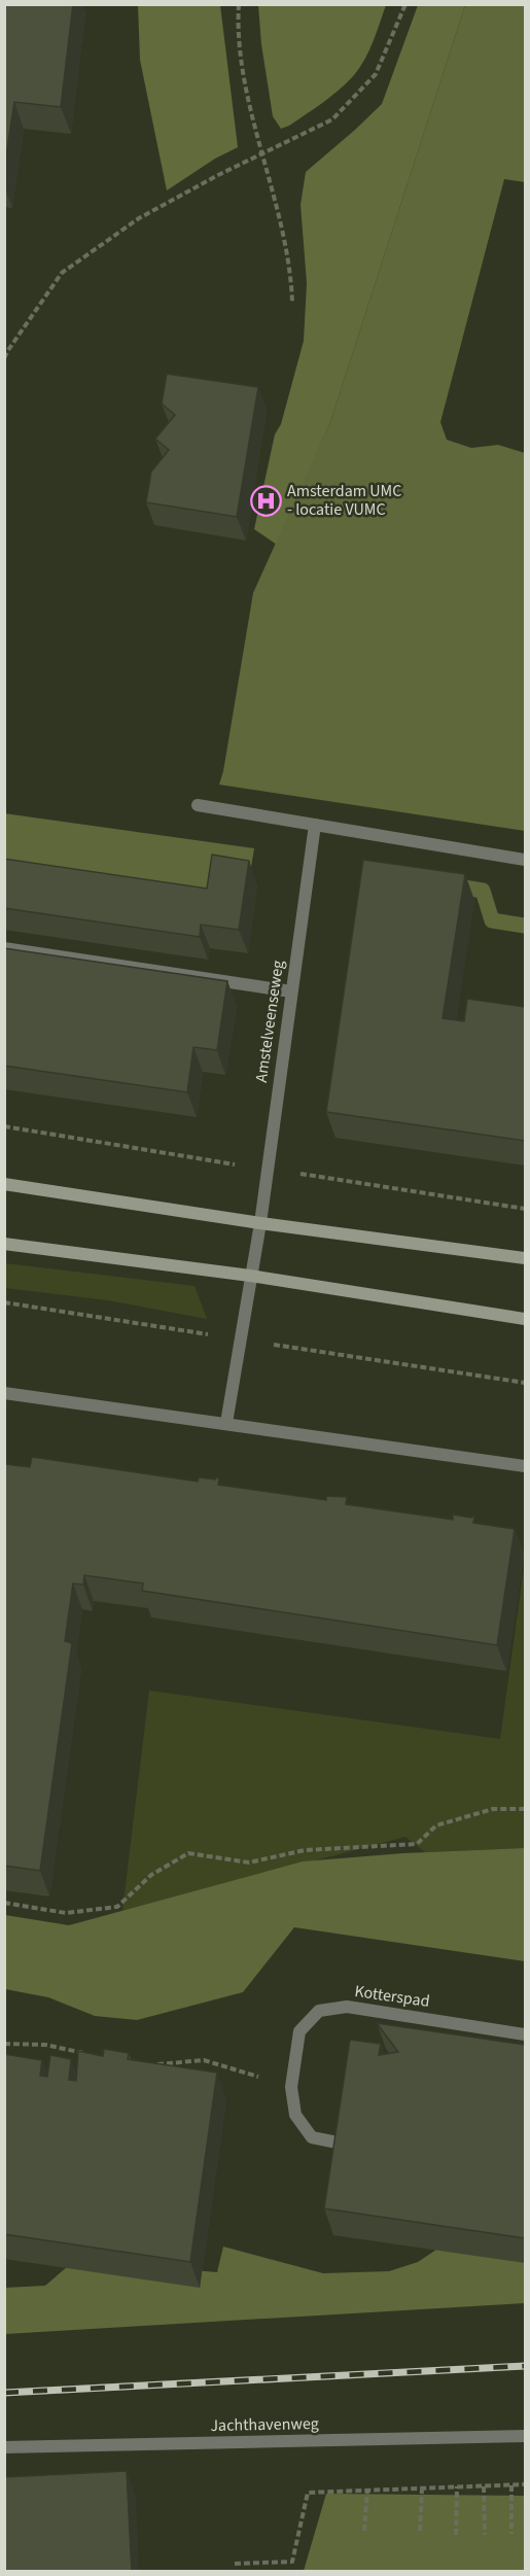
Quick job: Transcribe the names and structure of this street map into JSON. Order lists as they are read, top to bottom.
{
  "streets": {
    "street": ["Amstelveenseweg", "Kotterspad", "Jachthavenweg"]
  },
  "places": {
    "hospital": ["Amsterdam UMC - locatie VUMC"]
  }
}
